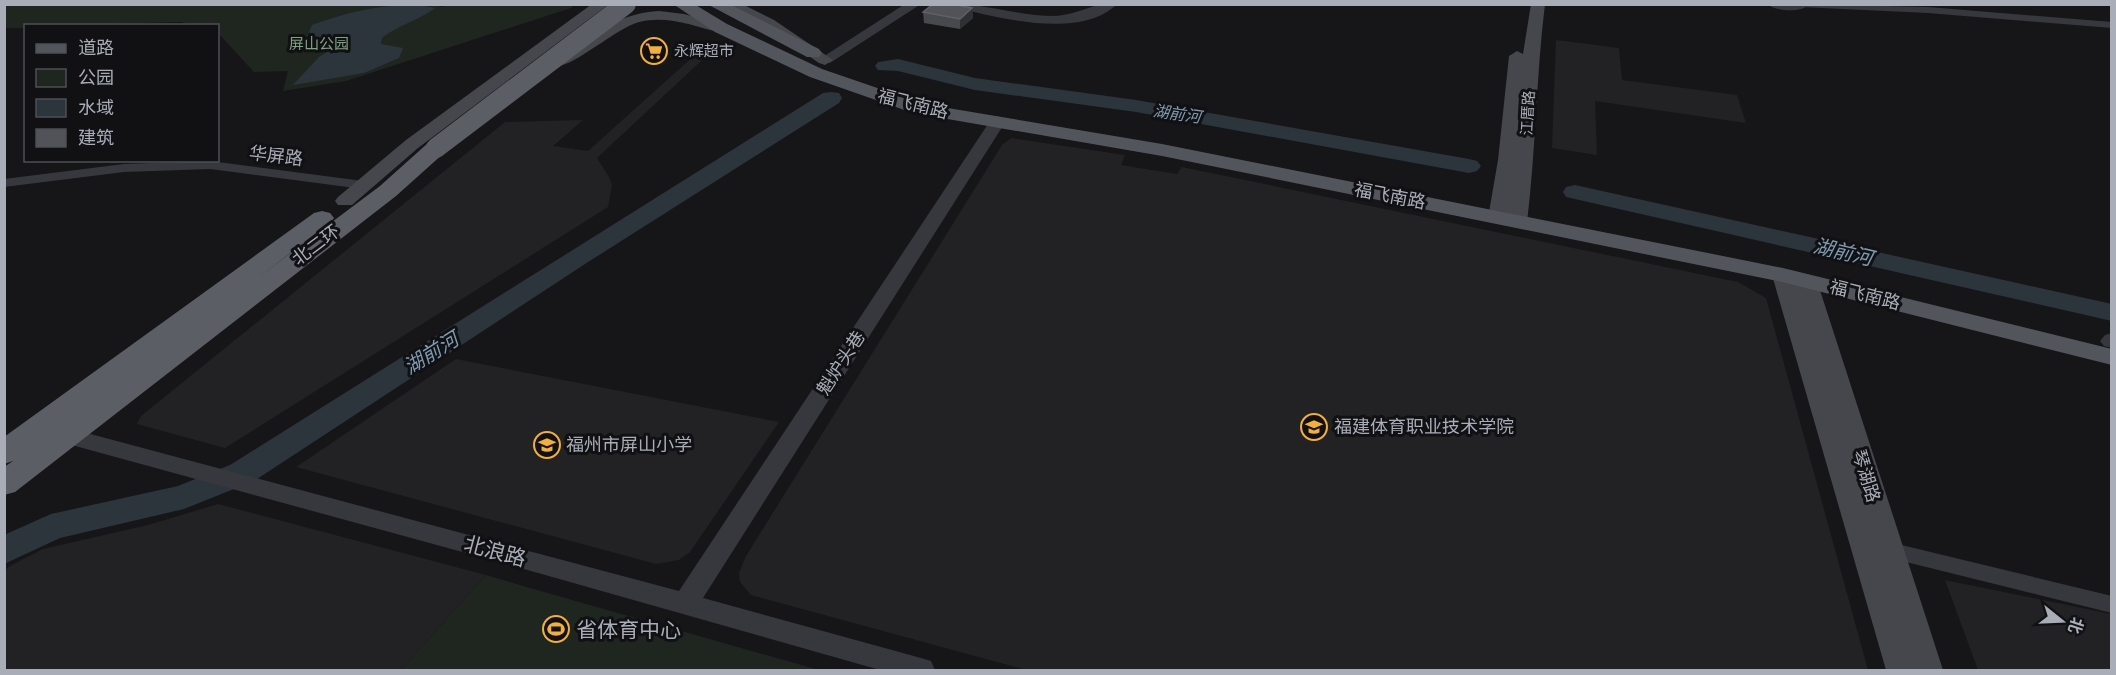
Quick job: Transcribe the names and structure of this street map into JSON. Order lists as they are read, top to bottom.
{
  "streets": {
    "highway": ["北二环"],
    "main road": ["福飞南路", "江厝路", "琴湖路"],
    "street": ["华屏路", "魁炉头巷", "北浪路"]
  },
  "crossings": [
    ["福飞南路", "江厝路"],
    ["福飞南路", "魁炉头巷"],
    ["福飞南路", "琴湖路"],
    ["华屏路", "北二环"],
    ["北二环", "北浪路"],
    ["魁炉头巷", "北浪路"]
  ],
  "water": ["湖前河"],
  "parks": ["屏山公园"],
  "places": {
    "supermarket": ["永辉超市"],
    "school or university": ["福建体育职业技术学院", "福州市屏山小学"],
    "sports": ["省体育中心"]
  },
  "legend": [
    "道路",
    "公园",
    "水域",
    "建筑"
  ],
  "north": "right"
}
